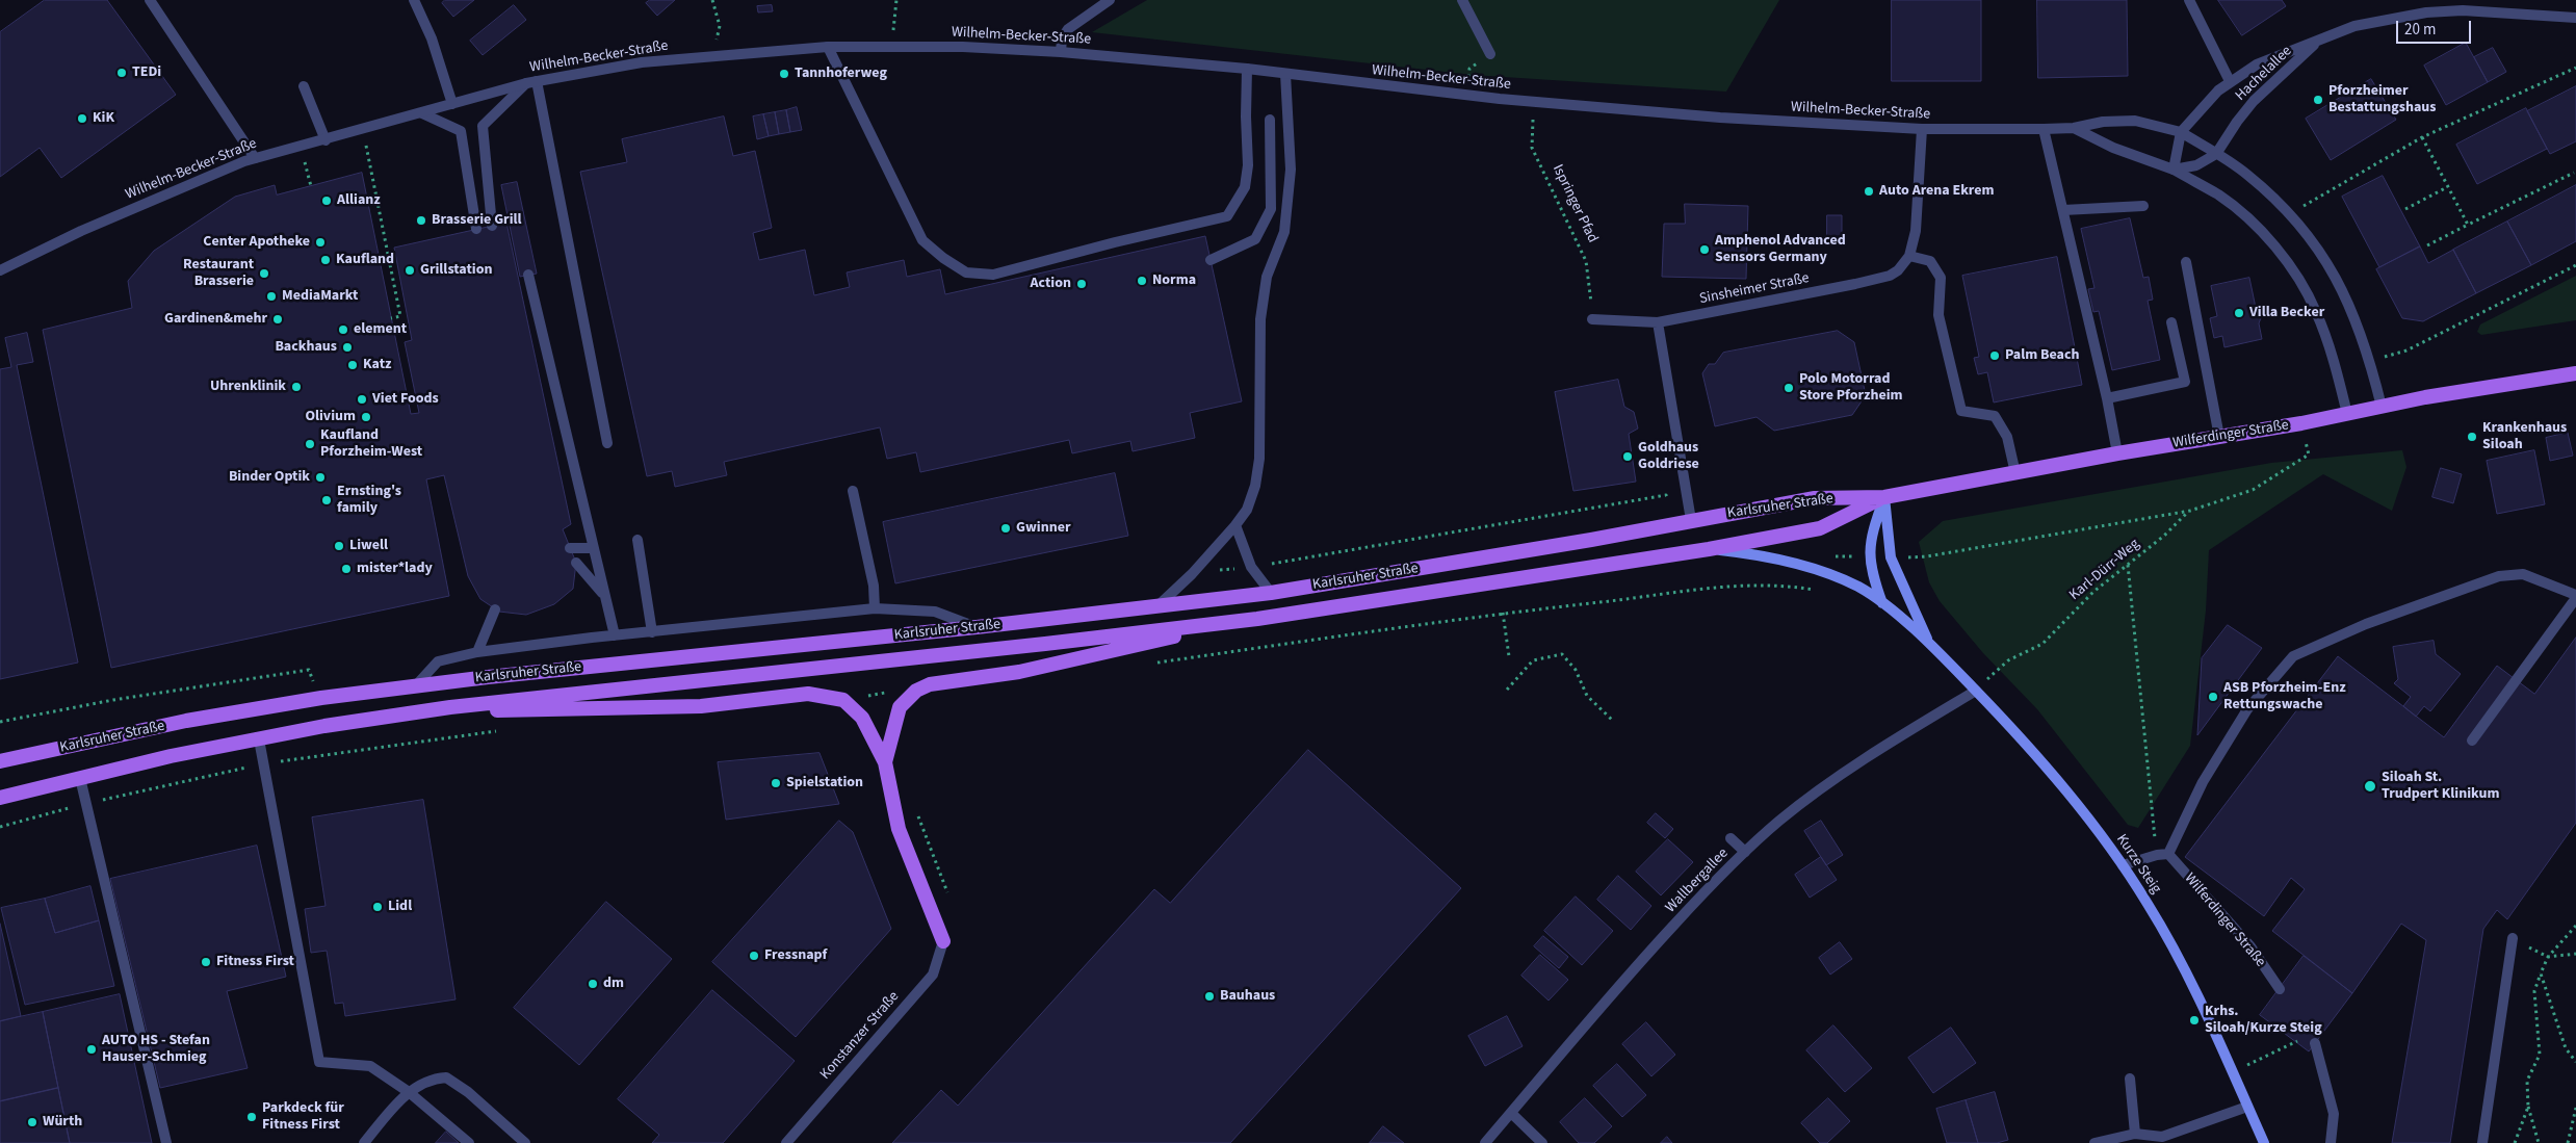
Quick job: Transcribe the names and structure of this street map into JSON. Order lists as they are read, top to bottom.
{
  "streets": {
    "main road": ["Wilferdinger Straße", "Karlsruher Straße", "Kurze Steig"],
    "street": [
      "Wilhelm-Becker-Straße",
      "Hachelallee",
      "Sinsheimer Straße",
      "Wallbergallee",
      "Konstanzer Straße"
    ],
    "path": ["Ispringer Pfad", "Karl-Dürr-Weg"]
  },
  "crossings": [
    ["Wilhelm-Becker-Straße", "Hachelallee"],
    ["Wilhelm-Becker-Straße", "Ispringer Pfad"],
    ["Wilhelm-Becker-Straße", "Wilferdinger Straße"],
    ["Ispringer Pfad", "Sinsheimer Straße"],
    ["Wilferdinger Straße", "Karlsruher Straße"],
    ["Wilferdinger Straße", "Kurze Steig"],
    ["Karlsruher Straße", "Kurze Steig"],
    ["Karl-Dürr-Weg", "Kurze Steig"],
    ["Karl-Dürr-Weg", "Wallbergallee"],
    ["Kurze Steig", "Wallbergallee"]
  ],
  "places": [
    "TEDi",
    "Tannhoferweg",
    "Pforzheimer Bestattungshaus",
    "KiK",
    "Auto Arena Ekrem",
    "Allianz",
    "Brasserie Grill",
    "Center Apotheke",
    "Amphenol Advanced Sensors Germany",
    "Kaufland",
    "Grillstation",
    "Restaurant Brasserie",
    "Norma",
    "Action",
    "MediaMarkt",
    "Villa Becker",
    "Gardinen&mehr",
    "element",
    "Backhaus",
    "Palm Beach",
    "Katz",
    "Uhrenklinik",
    "Polo Motorrad Store Pforzheim",
    "Viet Foods",
    "Olivium",
    "Krankenhaus Siloah",
    "Kaufland Pforzheim-West",
    "Goldhaus Goldriese",
    "Binder Optik",
    "Ernsting's family",
    "Gwinner",
    "Liwell",
    "mister*lady",
    "ASB Pforzheim-Enz Rettungswache",
    "Spielstation",
    "Siloah St. Trudpert Klinikum",
    "Lidl",
    "Fressnapf",
    "Fitness First",
    "dm",
    "Bauhaus",
    "Krhs. Siloah/Kurze Steig",
    "AUTO HS - Stefan Hauser-Schmieg",
    "Parkdeck für Fitness First",
    "Würth"
  ],
  "scale_bar": "20 m"
}
